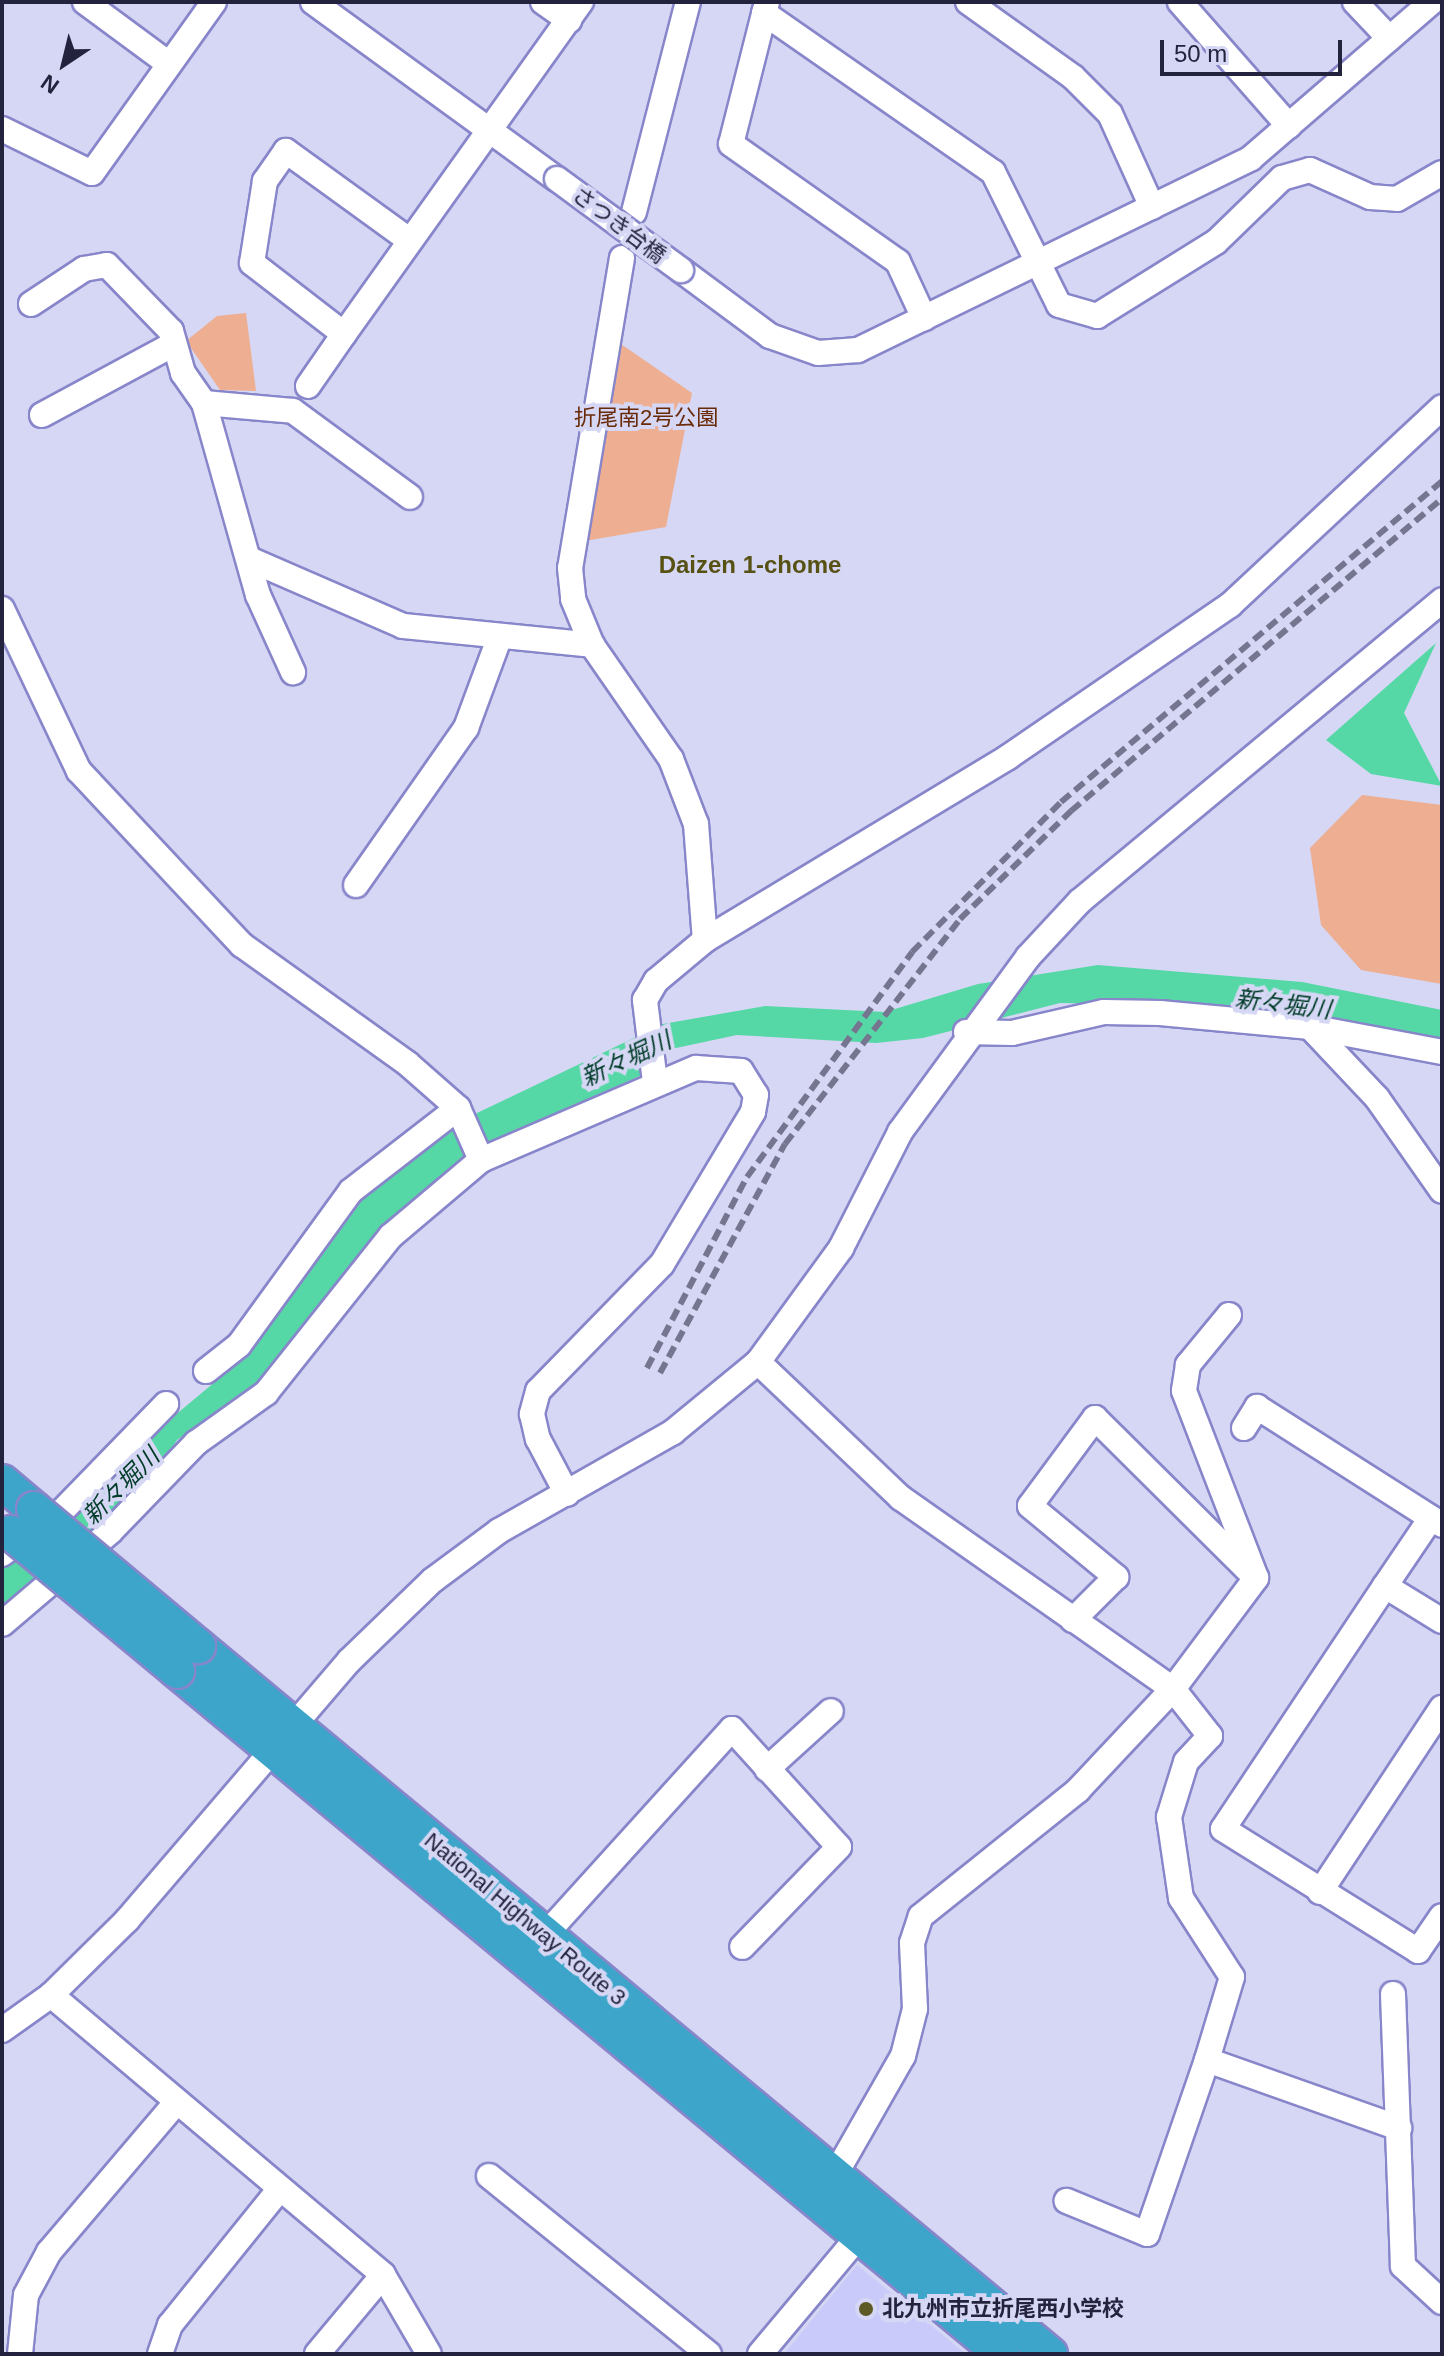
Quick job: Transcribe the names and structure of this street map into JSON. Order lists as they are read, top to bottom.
{
  "streets": {
    "highway": ["National Highway Route 3"],
    "street": ["さつき台橋"]
  },
  "districts": ["Daizen 1-chome"],
  "water": ["新々堀川"],
  "parks": ["折尾南2号公園"],
  "places": ["北九州市立折尾西小学校"],
  "scale_bar": "50 m",
  "north": "bottom left"
}
